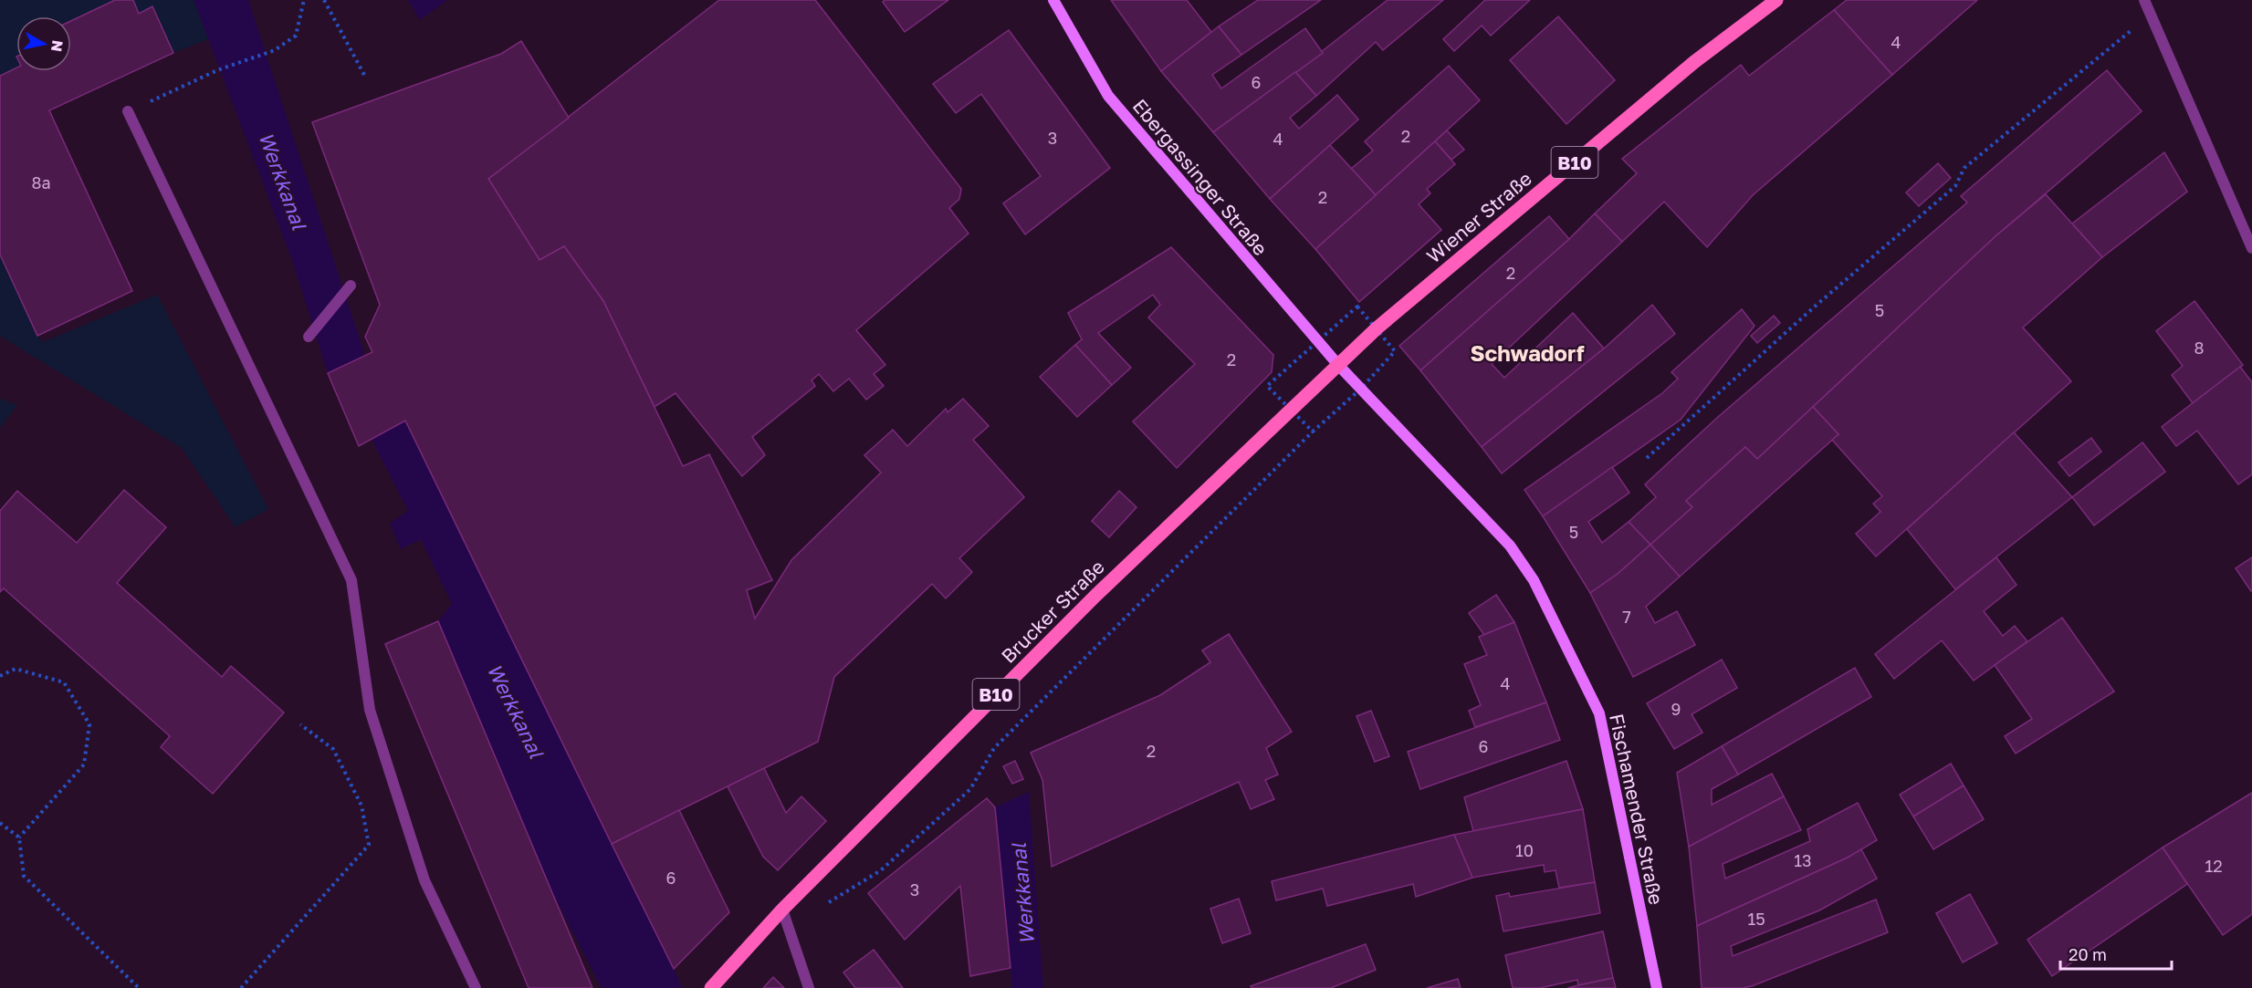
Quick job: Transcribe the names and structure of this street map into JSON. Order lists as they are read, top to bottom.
{
  "streets": {
    "main road": [
      "B10",
      "Ebergassinger Straße",
      "Wiener Straße",
      "Brucker Straße",
      "Fischamender Straße"
    ]
  },
  "crossings": [
    ["Ebergassinger Straße", "Wiener Straße"],
    ["Ebergassinger Straße", "Brucker Straße"],
    ["Ebergassinger Straße", "Fischamender Straße"],
    ["Wiener Straße", "Brucker Straße"],
    ["Wiener Straße", "Fischamender Straße"],
    ["Brucker Straße", "Fischamender Straße"]
  ],
  "districts": ["Schwadorf"],
  "water": ["Werkkanal"],
  "house_numbers": [
    "4",
    "6",
    "2",
    "3",
    "4",
    "8a",
    "2",
    "2",
    "5",
    "8",
    "2",
    "5",
    "7",
    "4",
    "9",
    "6",
    "2",
    "10",
    "13",
    "12",
    "6",
    "3",
    "15"
  ],
  "scale_bar": "20 m",
  "north": "right"
}
